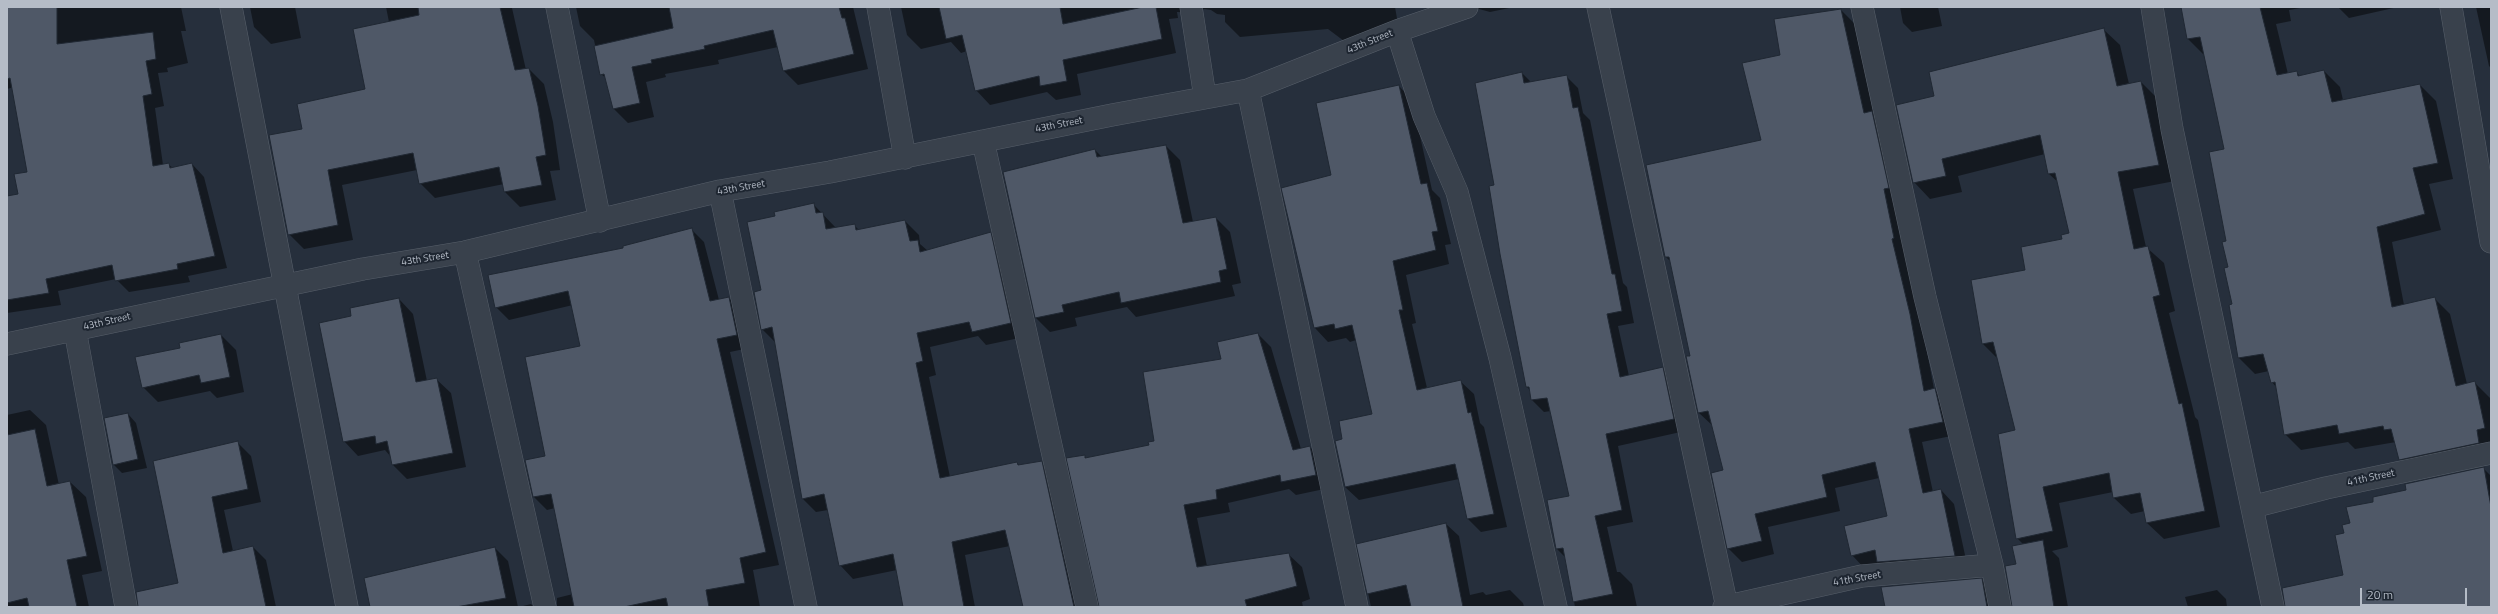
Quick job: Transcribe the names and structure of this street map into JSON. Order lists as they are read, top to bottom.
{
  "streets": {
    "street": ["43th Street", "41th Street"]
  },
  "scale_bar": "20 m"
}
